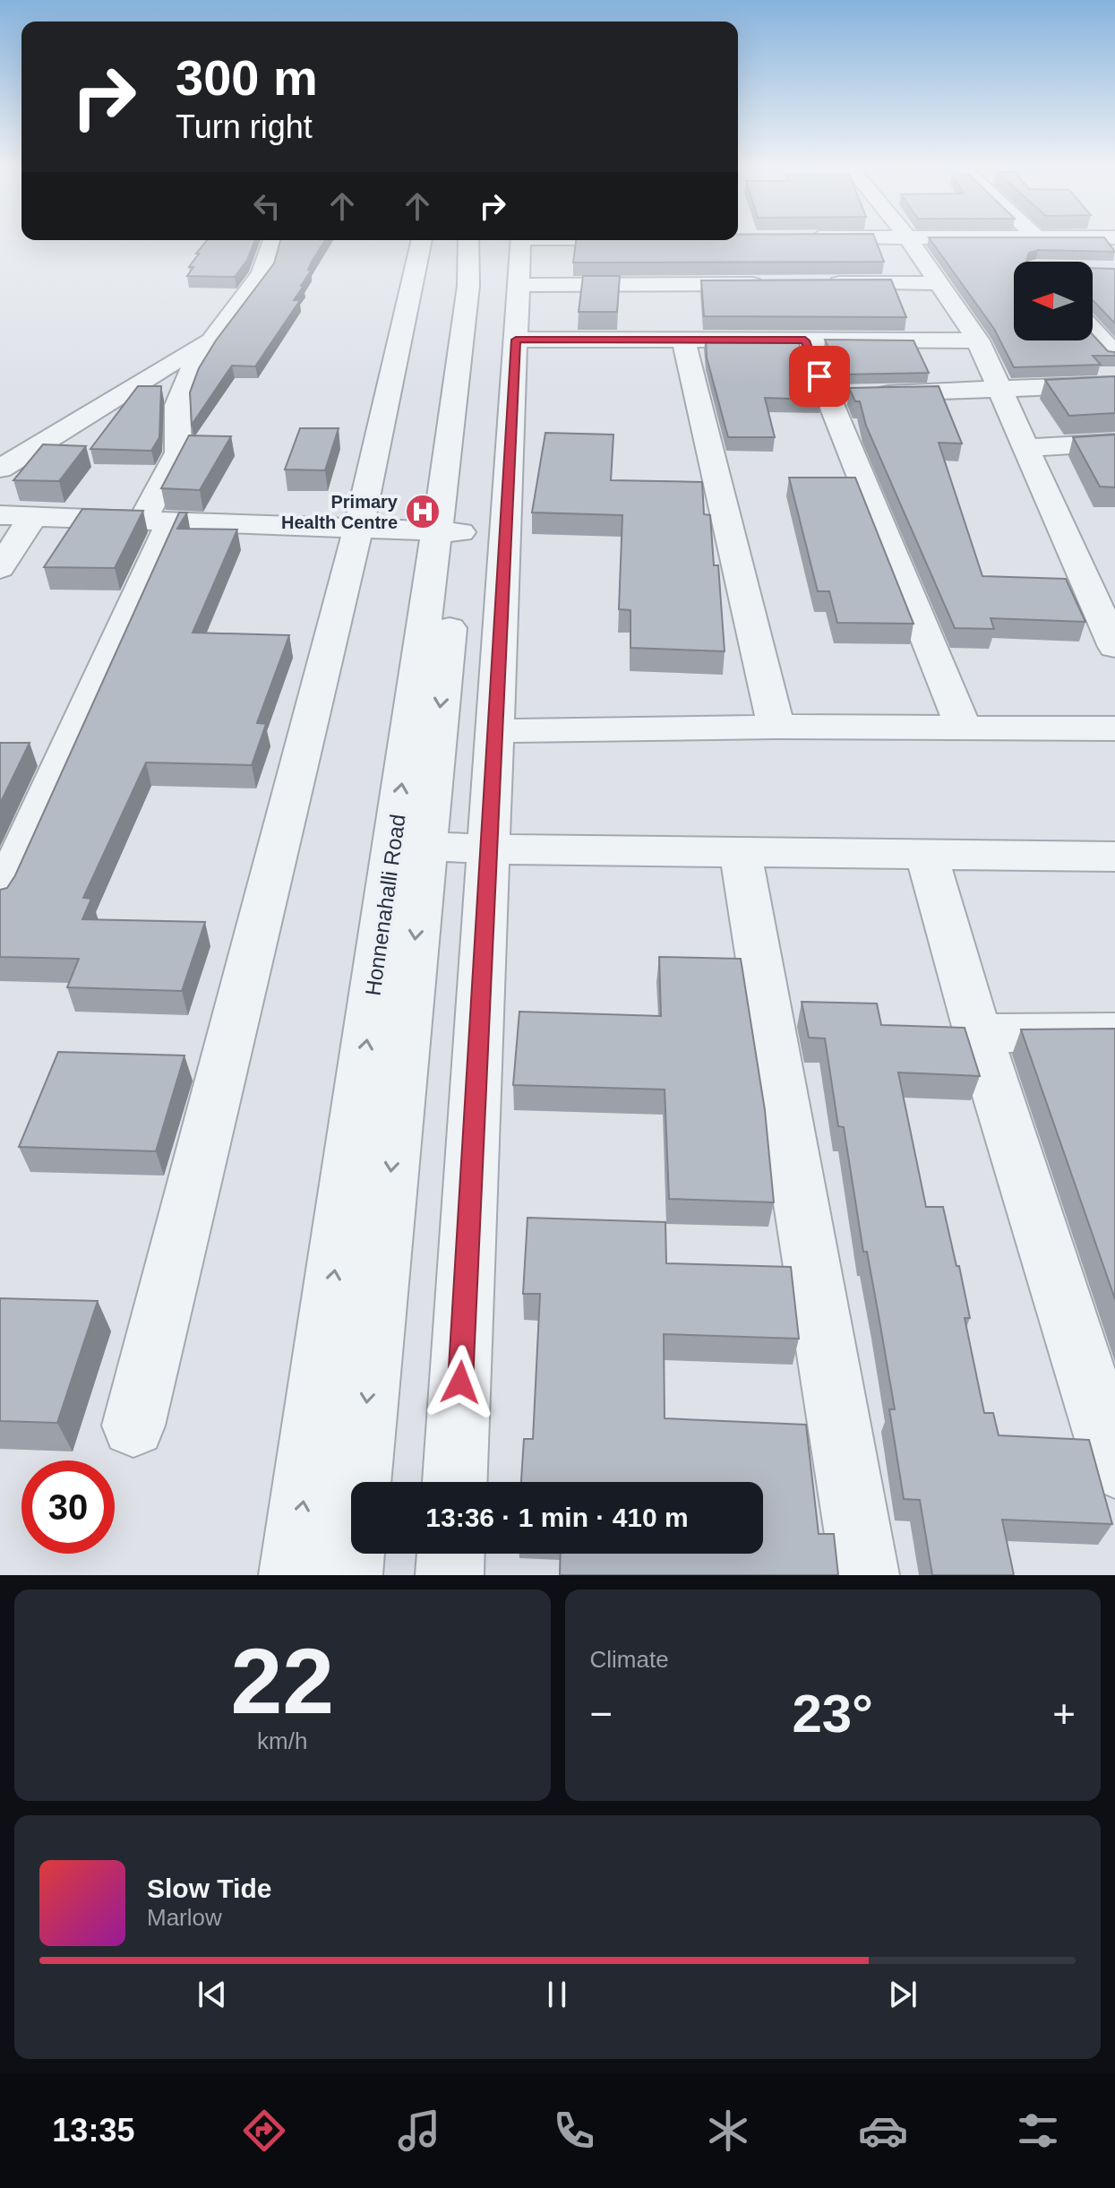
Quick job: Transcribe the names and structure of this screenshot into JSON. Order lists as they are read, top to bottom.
{
  "streets": {
    "street": ["Honnenahalli Road"]
  },
  "places": {
    "hospital": ["Primary Health Centre"]
  },
  "north": "left",
  "page": {
    "turn": ["300 m", "Turn right"],
    "limit": "30",
    "trip": "13:36 · 1 min · 410 m",
    "tile": [
      ["22", "km/h"],
      "Climate"
    ],
    "heat": ["−", "23°", "+"],
    "song": ["Slow Tide", "Marlow"],
    "tabs": "13:35"
  }
}
